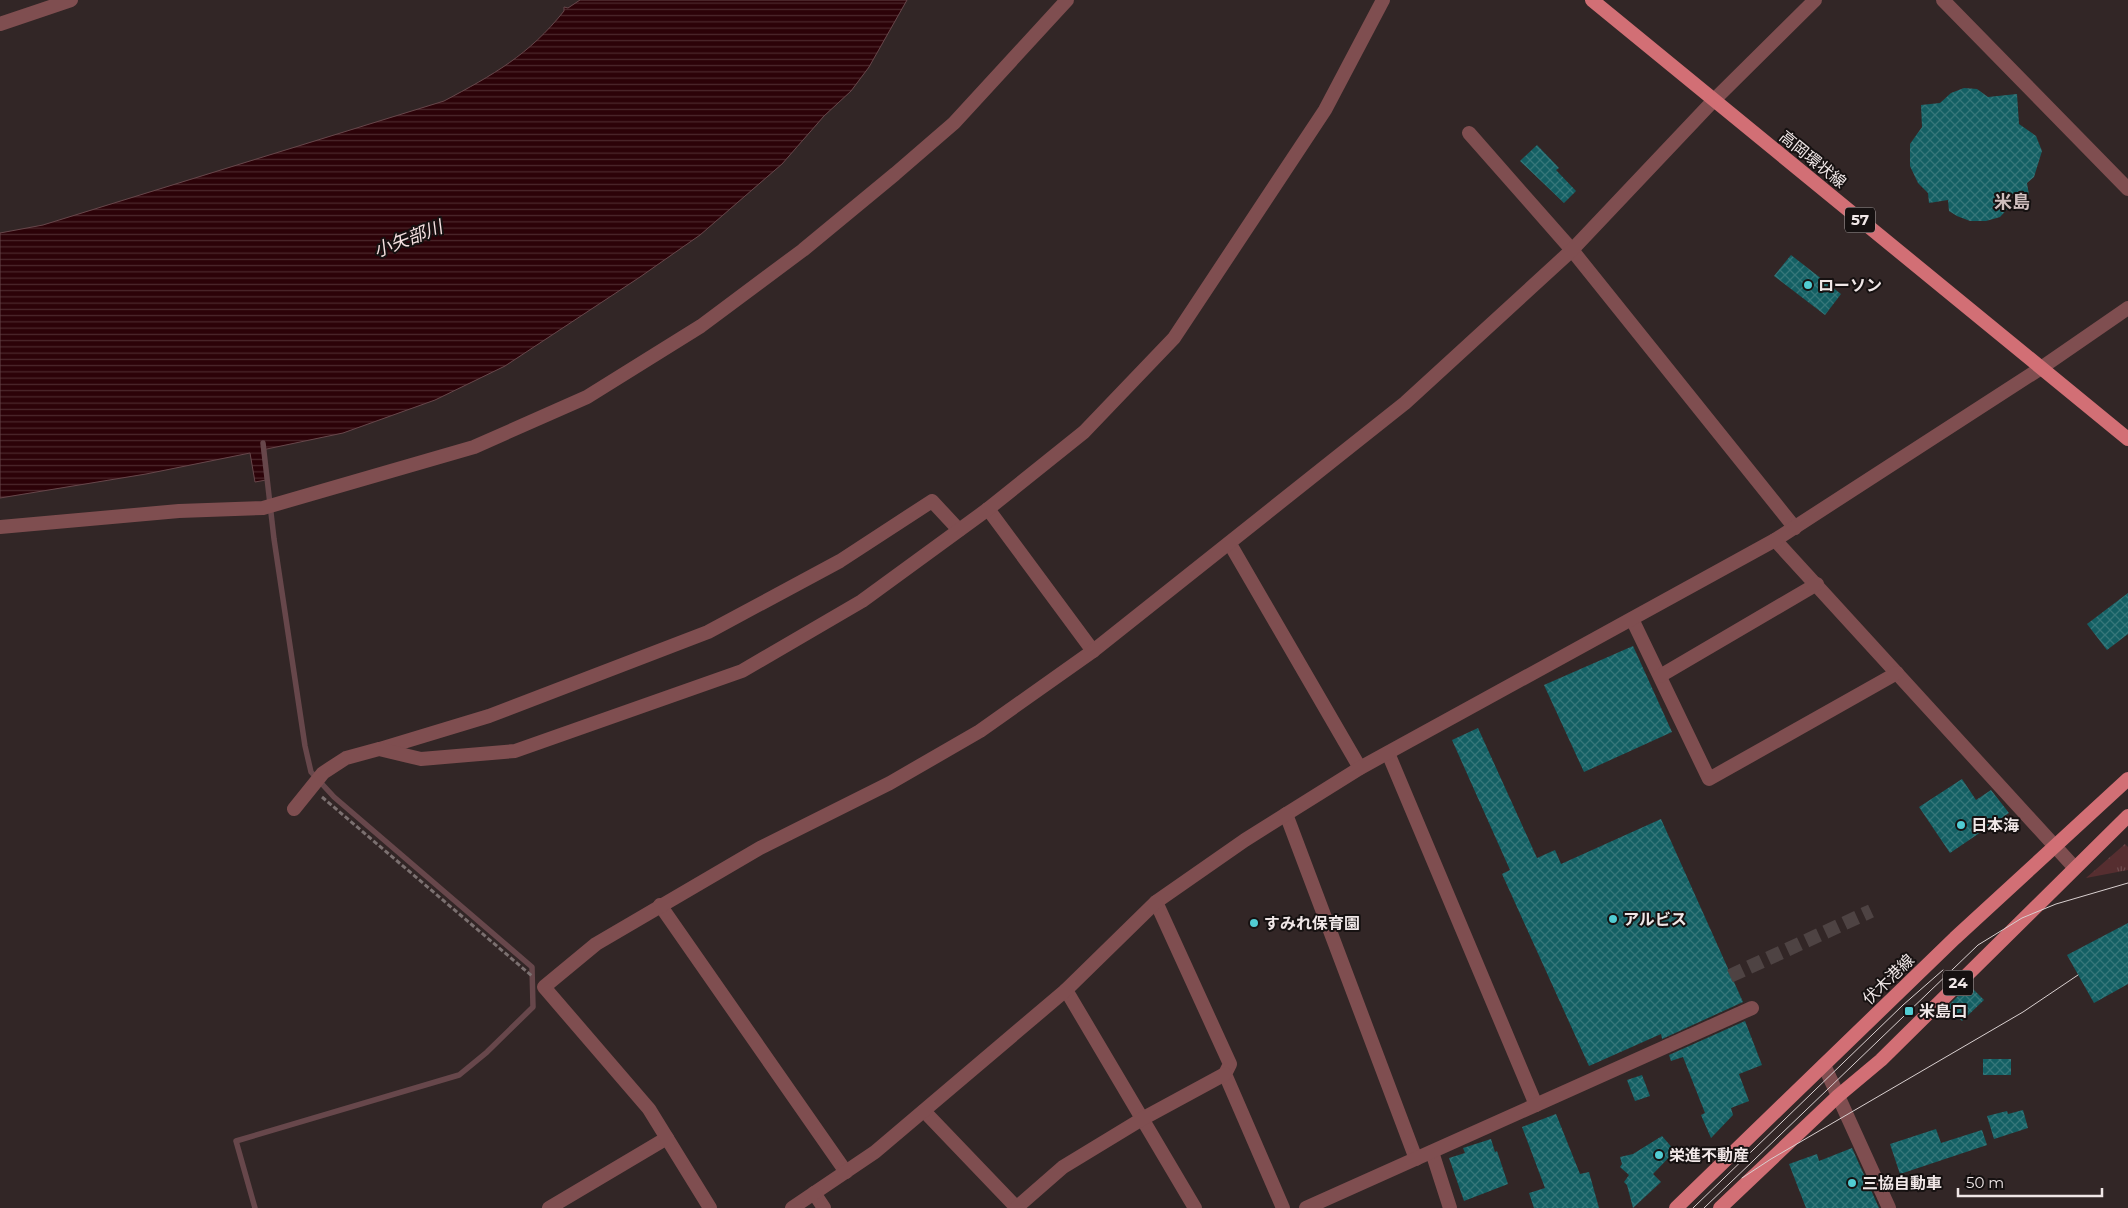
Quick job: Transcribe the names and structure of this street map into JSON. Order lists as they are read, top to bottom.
{
  "streets": {
    "main road": [
      "高岡環状線",
      "57",
      "伏木港線",
      "24"
    ]
  },
  "districts": ["米島"],
  "water": ["小矢部川"],
  "places": {
    "other": [
      "ローソン",
      "日本海",
      "アルビス",
      "すみれ保育園",
      "栄進不動産",
      "三協自動車"
    ],
    "transit": ["米島口"]
  },
  "scale_bar": "50 m"
}
